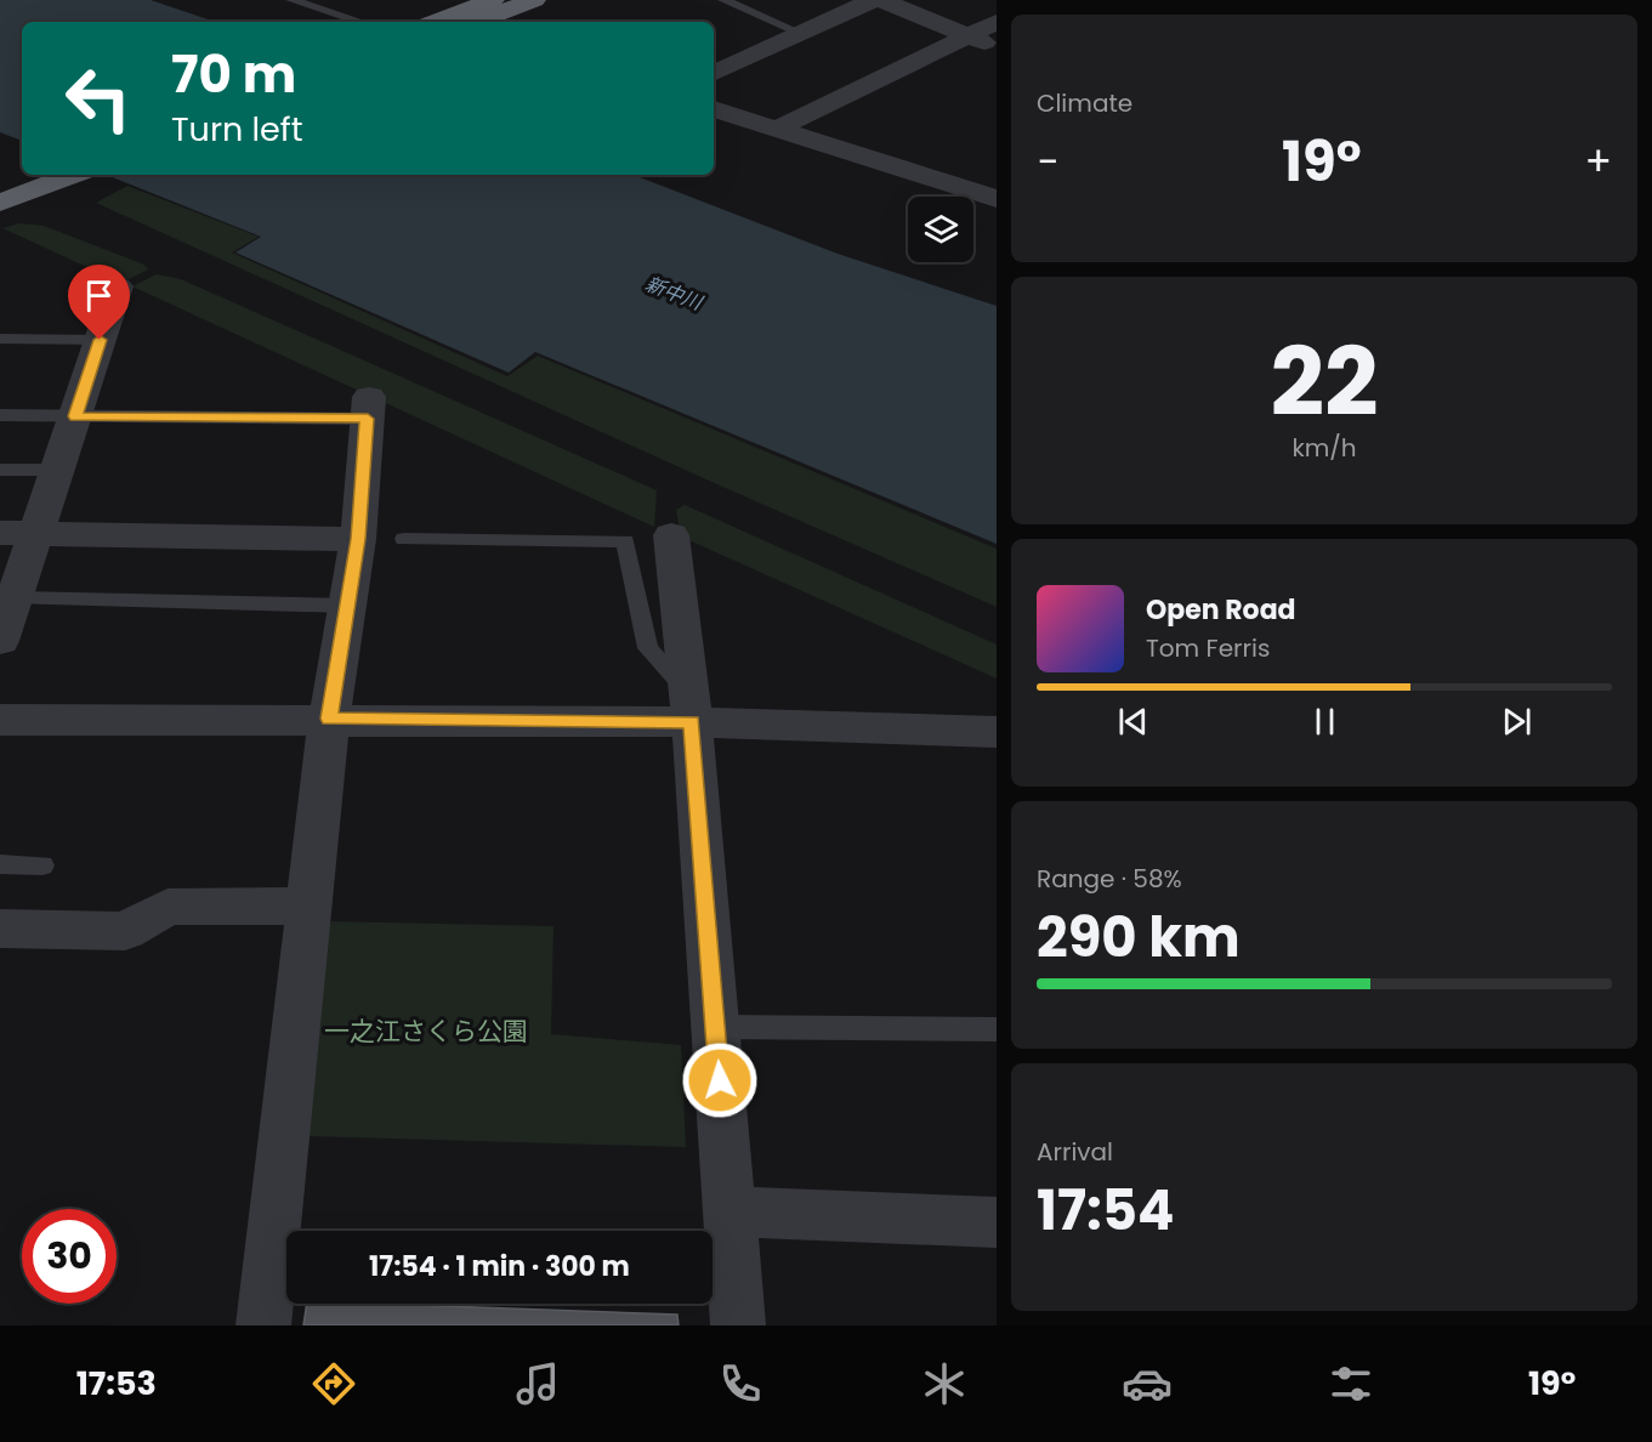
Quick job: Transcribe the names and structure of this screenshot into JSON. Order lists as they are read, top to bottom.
{
  "water": ["新中川"],
  "parks": ["一之江さくら公園"],
  "page": {
    "tile": [
      "Climate",
      ["22", "km/h"],
      ["Range · 58%", "290 km"],
      ["Arrival", "17:54"]
    ],
    "turn": ["70 m", "Turn left"],
    "heat": ["−", "19°", "+"],
    "song": ["Open Road", "Tom Ferris"],
    "limit": "30",
    "trip": "17:54 · 1 min · 300 m",
    "tabs": ["17:53", "19°"]
  }
}
